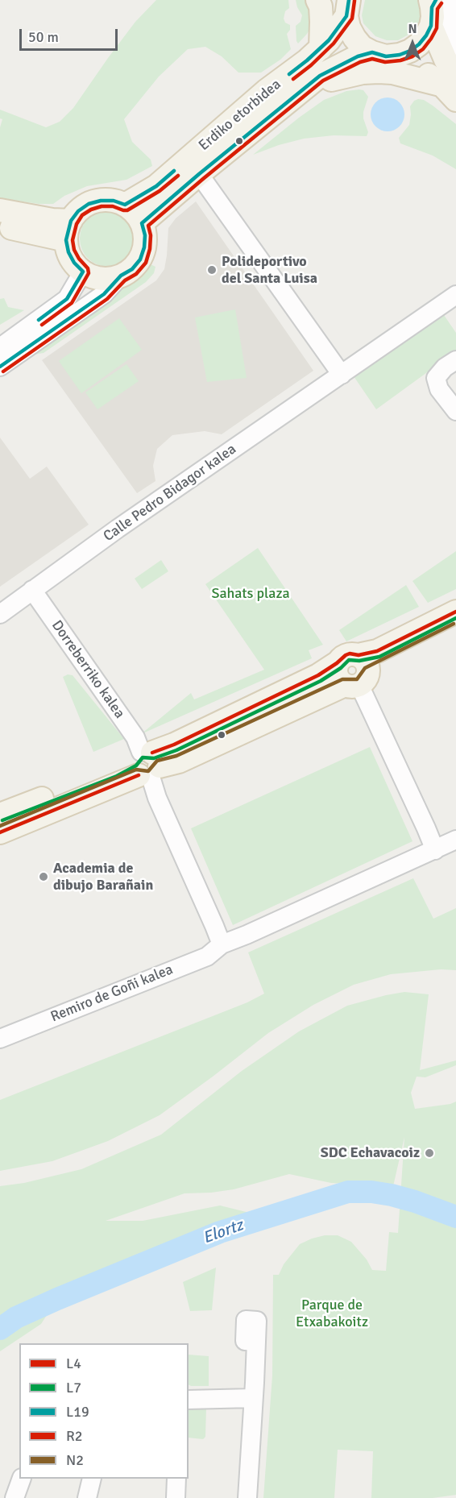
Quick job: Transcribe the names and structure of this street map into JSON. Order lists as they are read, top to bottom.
{
  "streets": {
    "main road": ["Erdiko etorbidea"],
    "street": ["Calle Pedro Bidagor kalea", "Dorreberriko kalea", "Remiro de Goñi kalea"]
  },
  "crossings": [
    ["Calle Pedro Bidagor kalea", "Dorreberriko kalea"]
  ],
  "water": ["Elortz"],
  "parks": ["Sahats plaza", "Parque de Etxabakoitz"],
  "places": ["Polideportivo del Santa Luisa", "Academia de dibujo Barañain", "SDC Echavacoiz"],
  "lines": [
    "transit line L19",
    "transit line R2",
    "transit line L4",
    "transit line L7",
    "transit line N2"
  ],
  "legend": [
    "L4",
    "L7",
    "L19",
    "R2",
    "N2"
  ],
  "scale_bar": "50 m",
  "north": "top"
}
